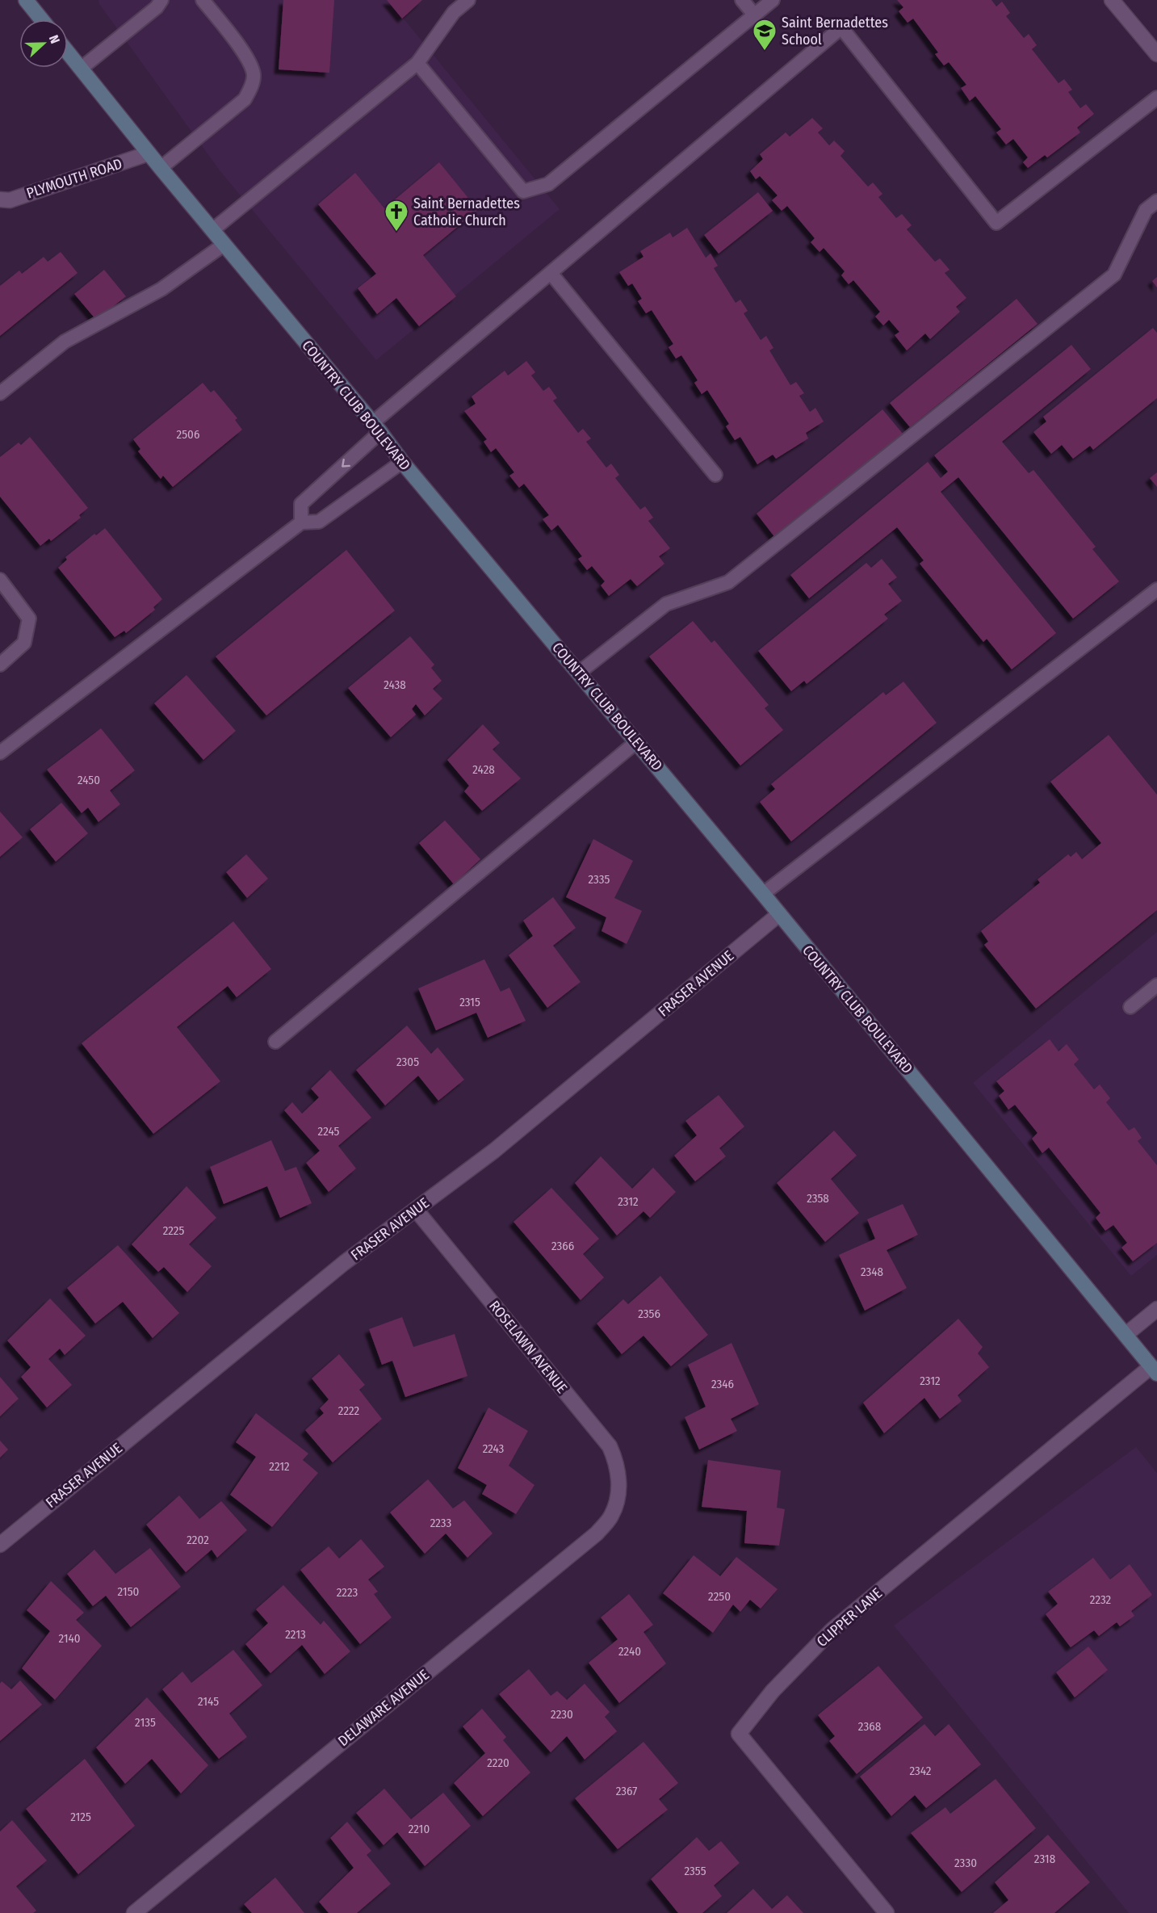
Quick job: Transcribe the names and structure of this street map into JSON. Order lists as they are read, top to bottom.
{
  "streets": {
    "street": [
      "PLYMOUTH ROAD",
      "COUNTRY CLUB BOULEVARD",
      "FRASER AVENUE",
      "ROSELAWN AVENUE",
      "CLIPPER LANE",
      "DELAWARE AVENUE"
    ]
  },
  "crossings": [
    ["PLYMOUTH ROAD", "COUNTRY CLUB BOULEVARD"],
    ["COUNTRY CLUB BOULEVARD", "FRASER AVENUE"],
    ["COUNTRY CLUB BOULEVARD", "CLIPPER LANE"],
    ["FRASER AVENUE", "ROSELAWN AVENUE"],
    ["ROSELAWN AVENUE", "DELAWARE AVENUE"]
  ],
  "places": {
    "school or university": ["Saint Bernadettes School"],
    "church": ["Saint Bernadettes Catholic Church"]
  },
  "house_numbers": [
    "2506",
    "2438",
    "2428",
    "2450",
    "2335",
    "2315",
    "2305",
    "2245",
    "2358",
    "2312",
    "2225",
    "2366",
    "2348",
    "2356",
    "2312",
    "2346",
    "2222",
    "2243",
    "2212",
    "2233",
    "2202",
    "2150",
    "2223",
    "2250",
    "2232",
    "2213",
    "2140",
    "2240",
    "2145",
    "2230",
    "2135",
    "2368",
    "2220",
    "2342",
    "2367",
    "2125",
    "2210",
    "2318",
    "2330",
    "2355"
  ],
  "north": "right"
}
